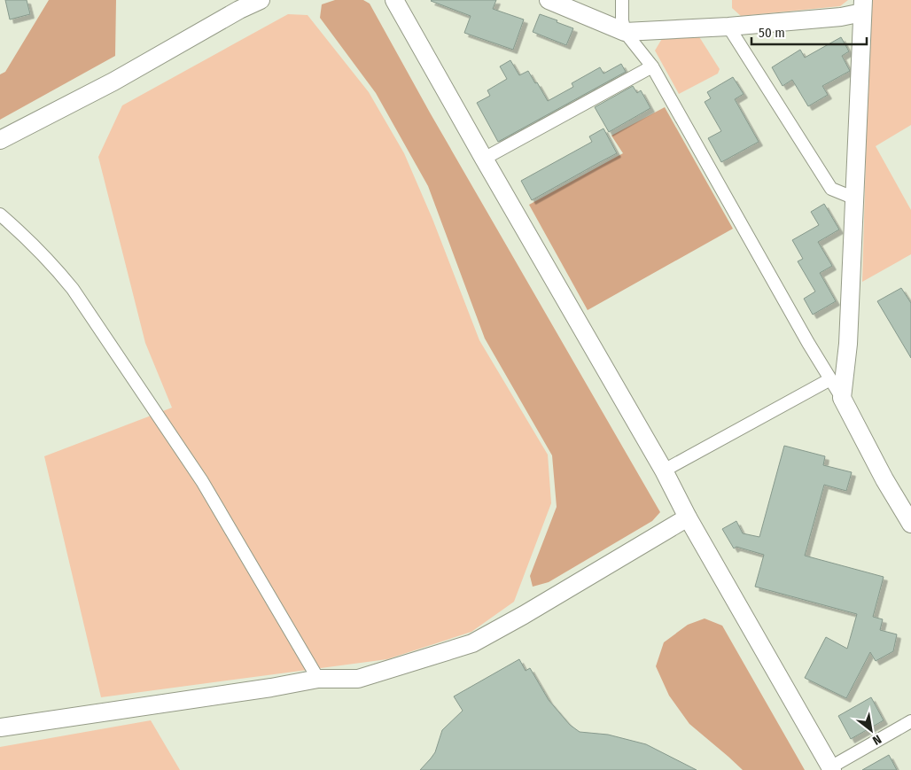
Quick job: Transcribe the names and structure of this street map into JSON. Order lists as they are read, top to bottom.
{
  "scale_bar": "50 m",
  "north": "bottom right"
}
